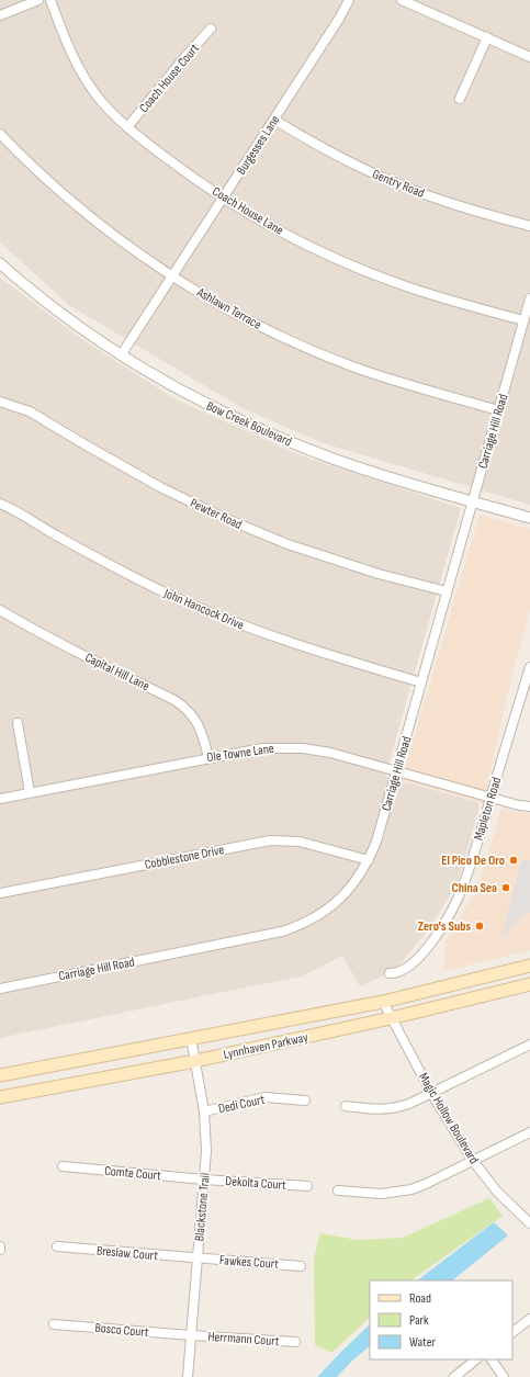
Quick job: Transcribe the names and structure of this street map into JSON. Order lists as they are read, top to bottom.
{
  "streets": {
    "main road": ["Lynnhaven Parkway"],
    "street": [
      "Coach House Court",
      "Burgesses Lane",
      "Gentry Road",
      "Coach House Lane",
      "Ashlawn Terrace",
      "Bow Creek Boulevard",
      "Carriage Hill Road",
      "Pewter Road",
      "John Hancock Drive",
      "Capital Hill Lane",
      "Ole Towne Lane",
      "Mapleton Road",
      "Cobblestone Drive",
      "Dedi Court",
      "Magic Hollow Boulevard",
      "Comte Court",
      "Dekolta Court",
      "Blackstone Trail",
      "Breslaw Court",
      "Fawkes Court",
      "Bosco Court",
      "Herrmann Court"
    ]
  },
  "crossings": [
    ["Coach House Court", "Coach House Lane"],
    ["Burgesses Lane", "Gentry Road"],
    ["Burgesses Lane", "Coach House Lane"],
    ["Burgesses Lane", "Ashlawn Terrace"],
    ["Burgesses Lane", "Bow Creek Boulevard"],
    ["Coach House Lane", "Carriage Hill Road"],
    ["Ashlawn Terrace", "Carriage Hill Road"],
    ["Bow Creek Boulevard", "Carriage Hill Road"],
    ["Carriage Hill Road", "Pewter Road"],
    ["Carriage Hill Road", "John Hancock Drive"],
    ["Carriage Hill Road", "Ole Towne Lane"],
    ["Carriage Hill Road", "Cobblestone Drive"],
    ["Capital Hill Lane", "Ole Towne Lane"],
    ["Ole Towne Lane", "Mapleton Road"],
    ["Lynnhaven Parkway", "Magic Hollow Boulevard"],
    ["Lynnhaven Parkway", "Blackstone Trail"],
    ["Dedi Court", "Blackstone Trail"],
    ["Comte Court", "Dekolta Court"],
    ["Comte Court", "Blackstone Trail"],
    ["Dekolta Court", "Blackstone Trail"],
    ["Blackstone Trail", "Breslaw Court"],
    ["Blackstone Trail", "Fawkes Court"],
    ["Blackstone Trail", "Bosco Court"],
    ["Blackstone Trail", "Herrmann Court"],
    ["Breslaw Court", "Fawkes Court"],
    ["Bosco Court", "Herrmann Court"]
  ],
  "places": ["El Pico De Oro", "China Sea", "Zero's Subs"],
  "legend": ["Road", "Park", "Water"]
}
